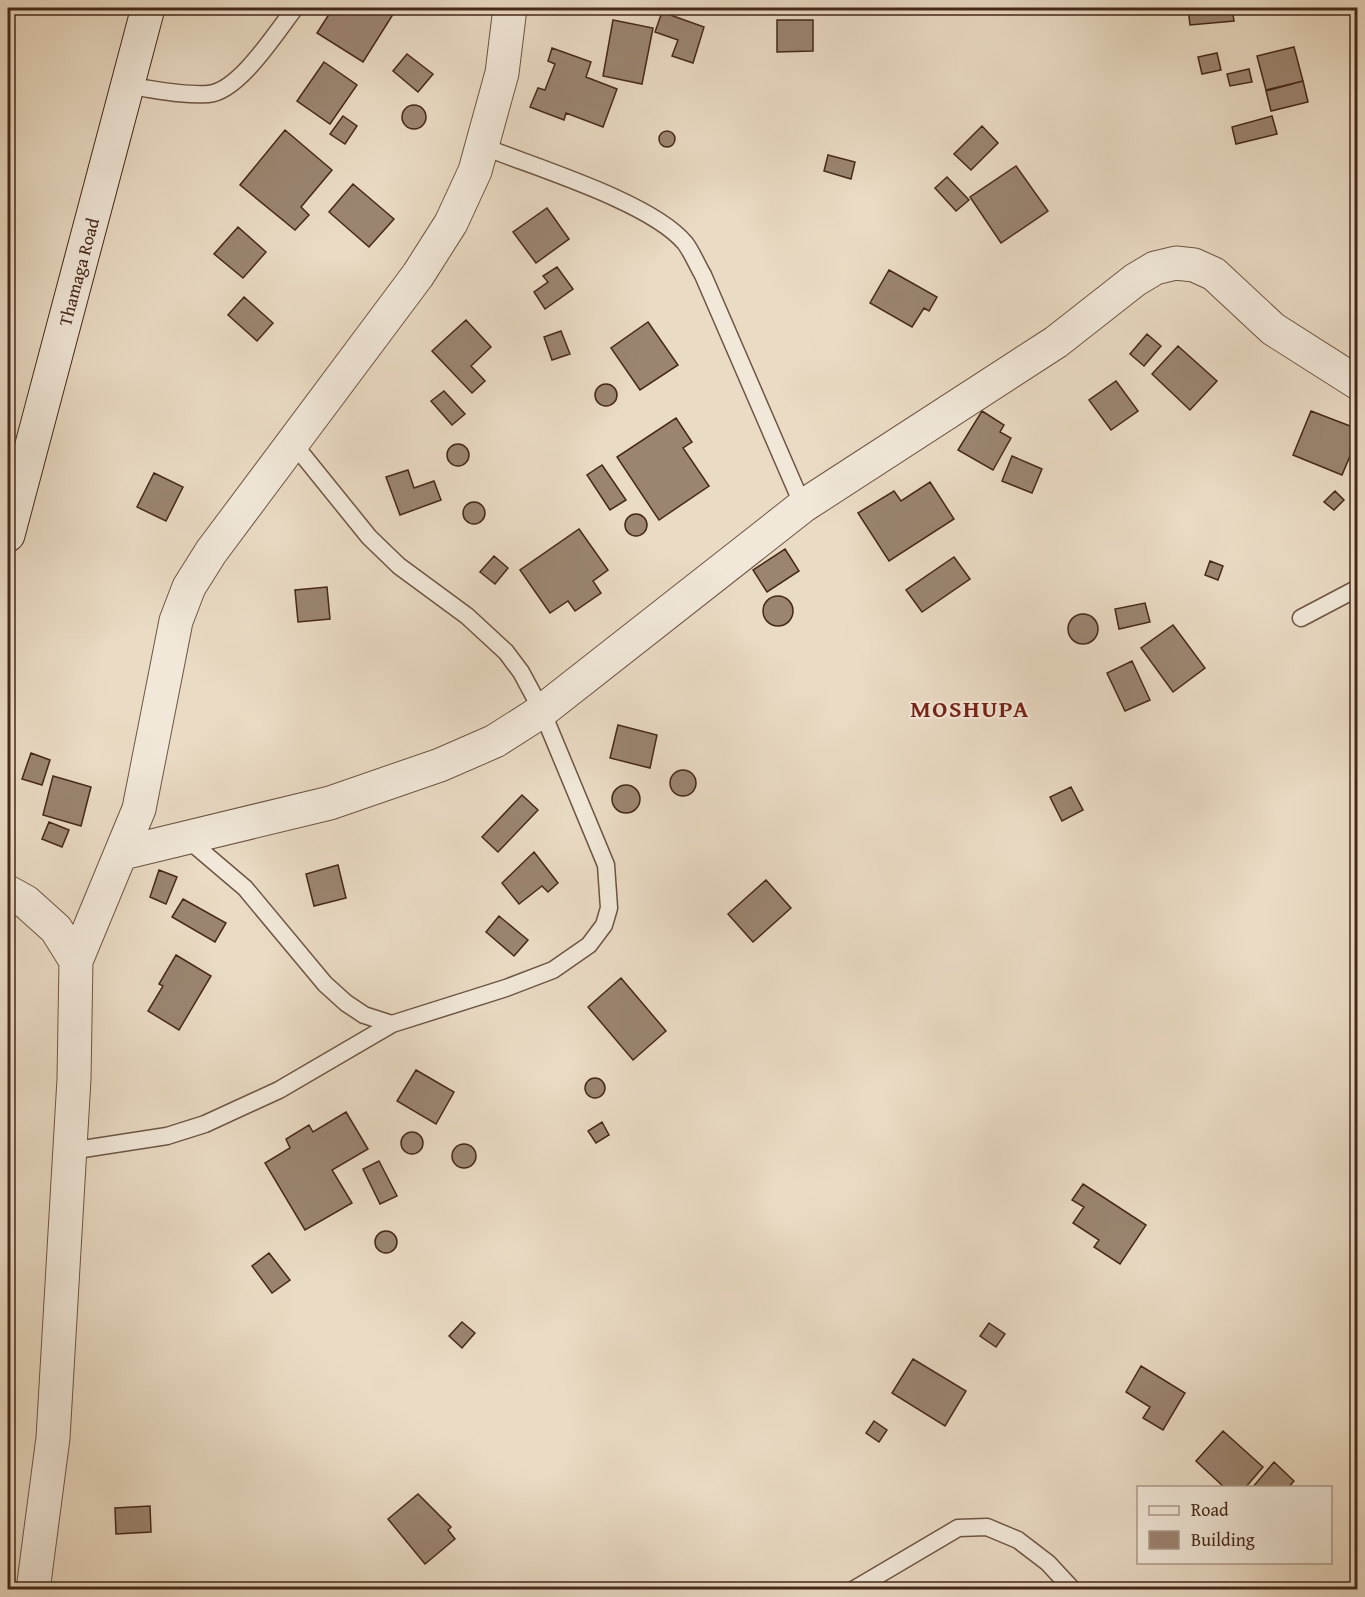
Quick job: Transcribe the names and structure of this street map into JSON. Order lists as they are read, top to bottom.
{
  "streets": {
    "street": ["Thamaga Road"]
  },
  "districts": ["MOSHUPA"],
  "legend": ["Road", "Building"]
}
